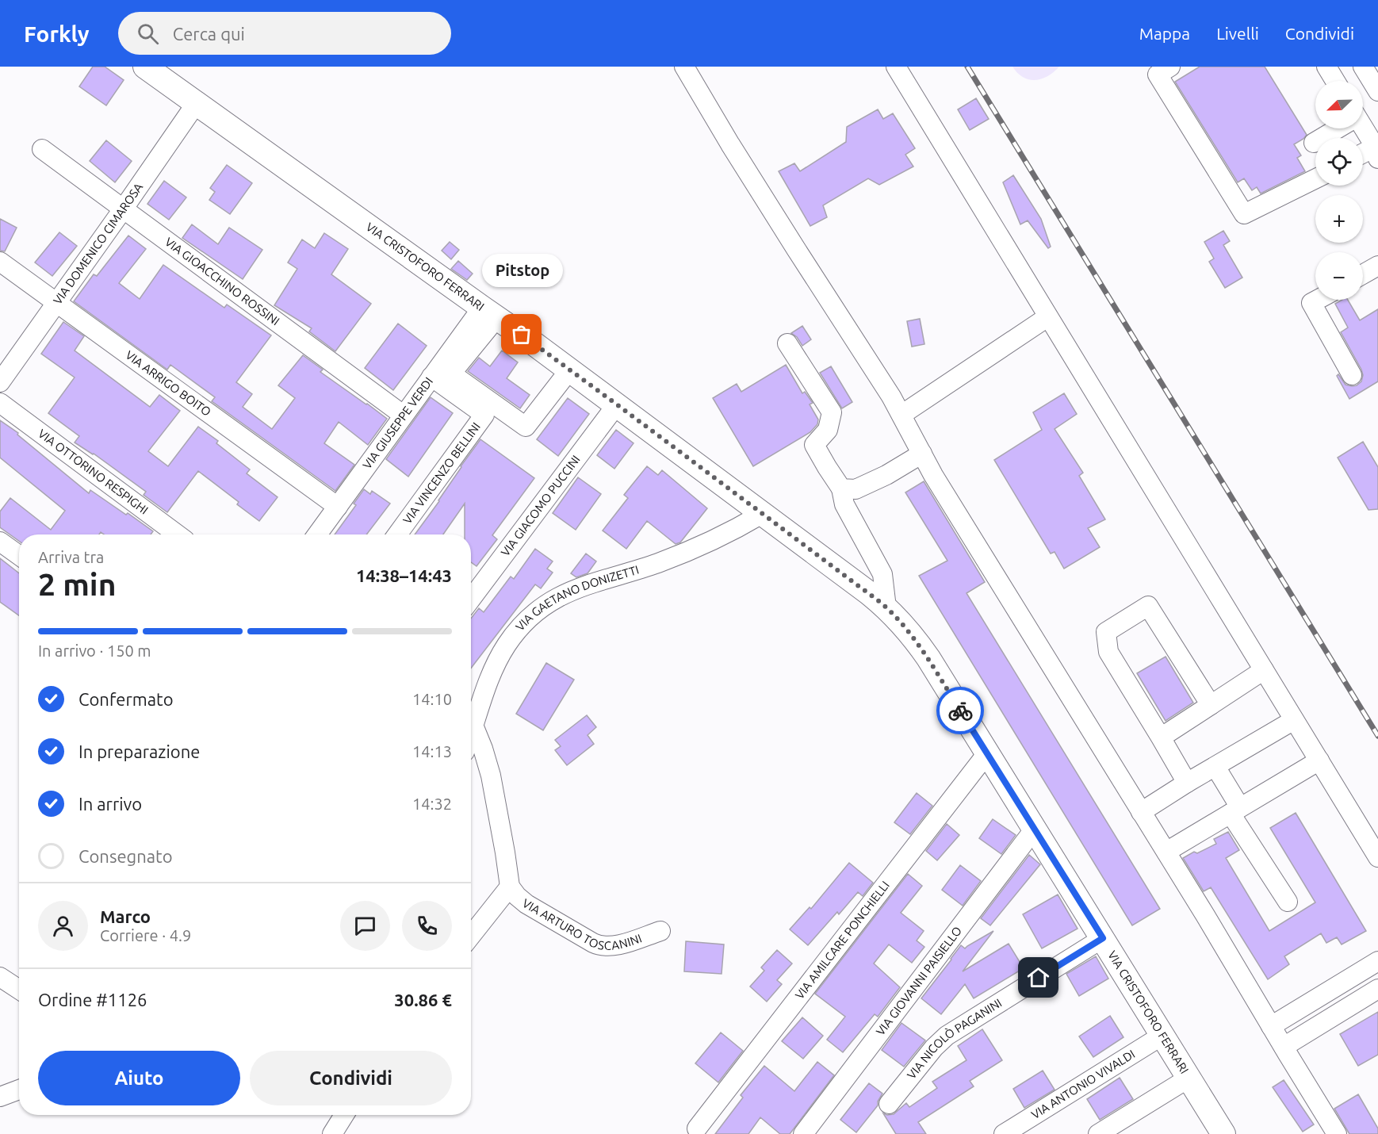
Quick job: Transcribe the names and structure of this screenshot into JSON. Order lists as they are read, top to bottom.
{
  "streets": {
    "main road": ["VIA CRISTOFORO FERRARI"],
    "street": [
      "VIA DOMENICO CIMAROSA",
      "VIA GIOACCHINO ROSSINI",
      "VIA ARRIGO BOITO",
      "VIA GIUSEPPE VERDI",
      "VIA OTTORINO RESPIGHI",
      "VIA VINCENZO BELLINI",
      "VIA GIACOMO PUCCINI",
      "VIA GAETANO DONIZETTI",
      "VIA ARTURO TOSCANINI",
      "VIA AMILCARE PONCHIELLI",
      "VIA GIOVANNI PAISIELLO",
      "VIA NICOLÒ PAGANINI",
      "VIA ANTONIO VIVALDI"
    ]
  },
  "crossings": [
    ["VIA DOMENICO CIMAROSA", "VIA CRISTOFORO FERRARI"],
    ["VIA DOMENICO CIMAROSA", "VIA GIOACCHINO ROSSINI"],
    ["VIA DOMENICO CIMAROSA", "VIA ARRIGO BOITO"],
    ["VIA CRISTOFORO FERRARI", "VIA GIUSEPPE VERDI"],
    ["VIA CRISTOFORO FERRARI", "VIA GIACOMO PUCCINI"],
    ["VIA CRISTOFORO FERRARI", "VIA GAETANO DONIZETTI"],
    ["VIA CRISTOFORO FERRARI", "VIA AMILCARE PONCHIELLI"],
    ["VIA CRISTOFORO FERRARI", "VIA GIOVANNI PAISIELLO"],
    ["VIA CRISTOFORO FERRARI", "VIA NICOLÒ PAGANINI"],
    ["VIA CRISTOFORO FERRARI", "VIA ANTONIO VIVALDI"],
    ["VIA GIOACCHINO ROSSINI", "VIA GIUSEPPE VERDI"],
    ["VIA ARRIGO BOITO", "VIA GIUSEPPE VERDI"],
    ["VIA GIUSEPPE VERDI", "VIA VINCENZO BELLINI"],
    ["VIA GAETANO DONIZETTI", "VIA ARTURO TOSCANINI"]
  ],
  "places": ["Pitstop"],
  "north": "bottom left",
  "page": {
    "header": "Forkly",
    "search": "Cerca qui",
    "nav": ["Mappa", "Livelli", "Condividi"],
    "map_buttons": ["+", "−"],
    "bubble": "Pitstop",
    "heading": ["2 min", "Arriva tra", "14:38–14:43"],
    "panel": [
      "Marco",
      "Corriere · 4.9",
      "Ordine #1126",
      "30.86 €"
    ],
    "bar": "In arrivo · 150 m",
    "list": [
      ["Confermato", "14:10"],
      ["In preparazione", "14:13"],
      ["In arrivo", "14:32"],
      "Consegnato"
    ],
    "buttons": ["Aiuto", "Condividi"]
  }
}
